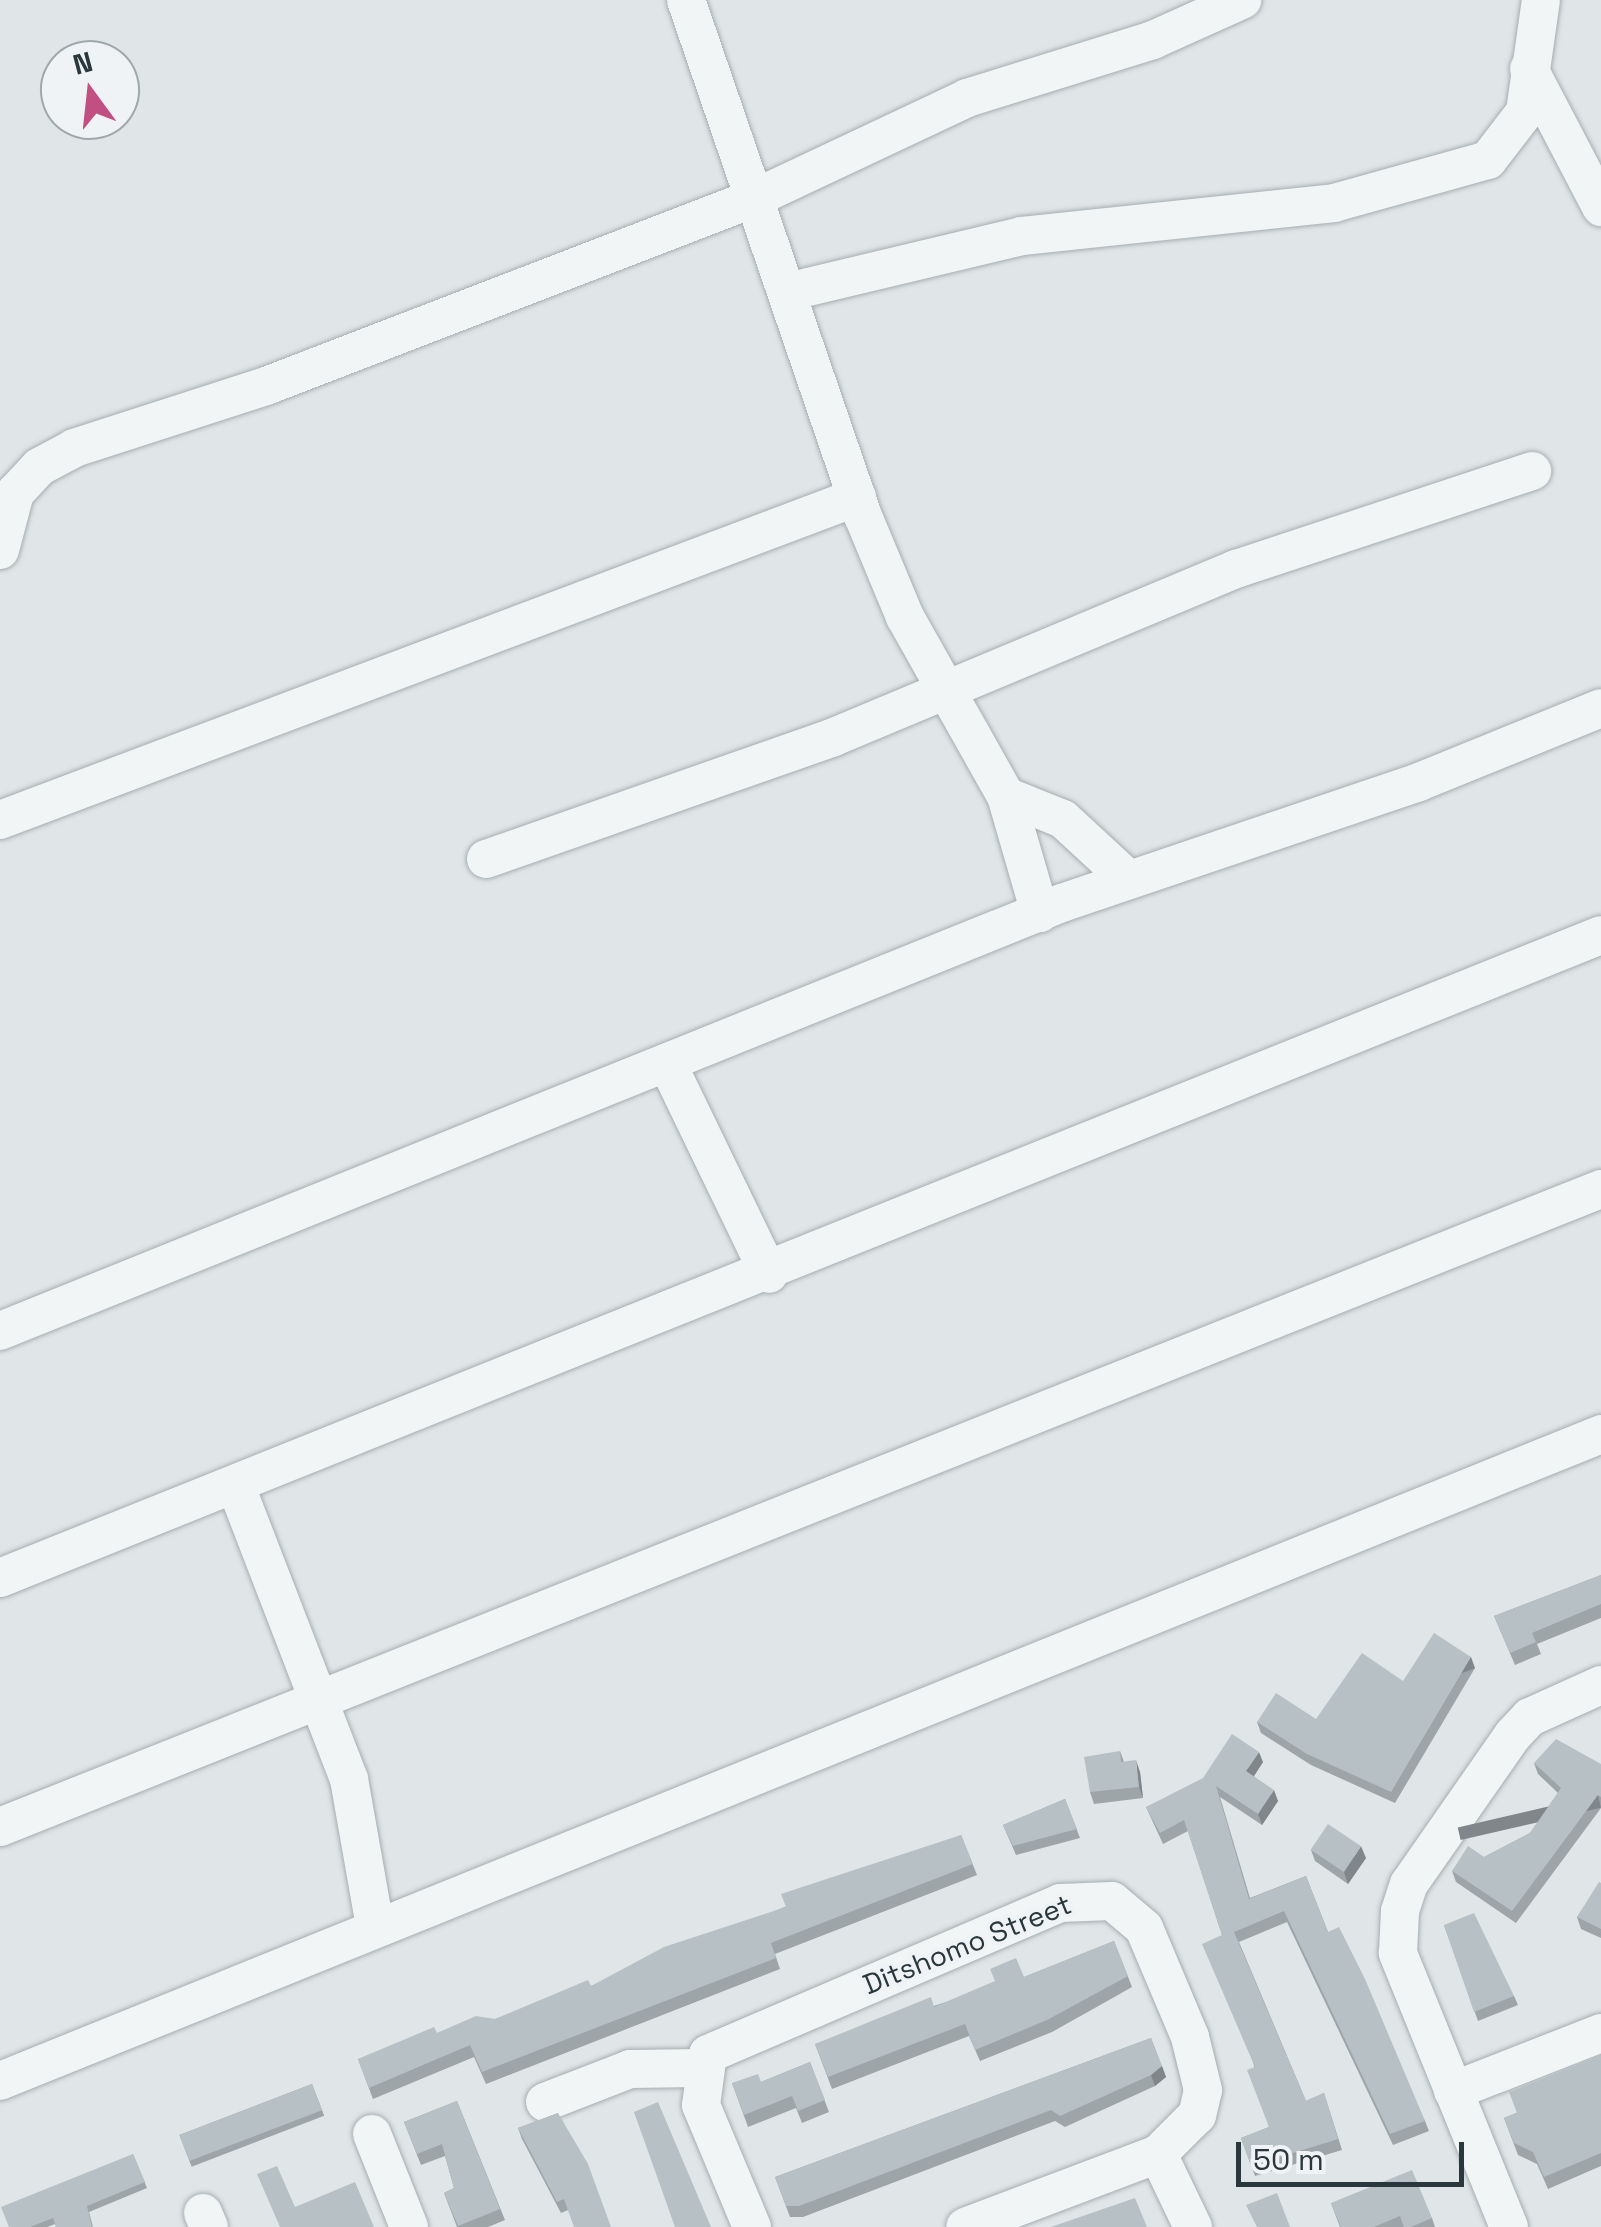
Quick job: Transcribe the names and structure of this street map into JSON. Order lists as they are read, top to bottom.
{
  "streets": {
    "street": ["Ditshomo Street"]
  },
  "scale_bar": "50 m",
  "north": "top"
}
